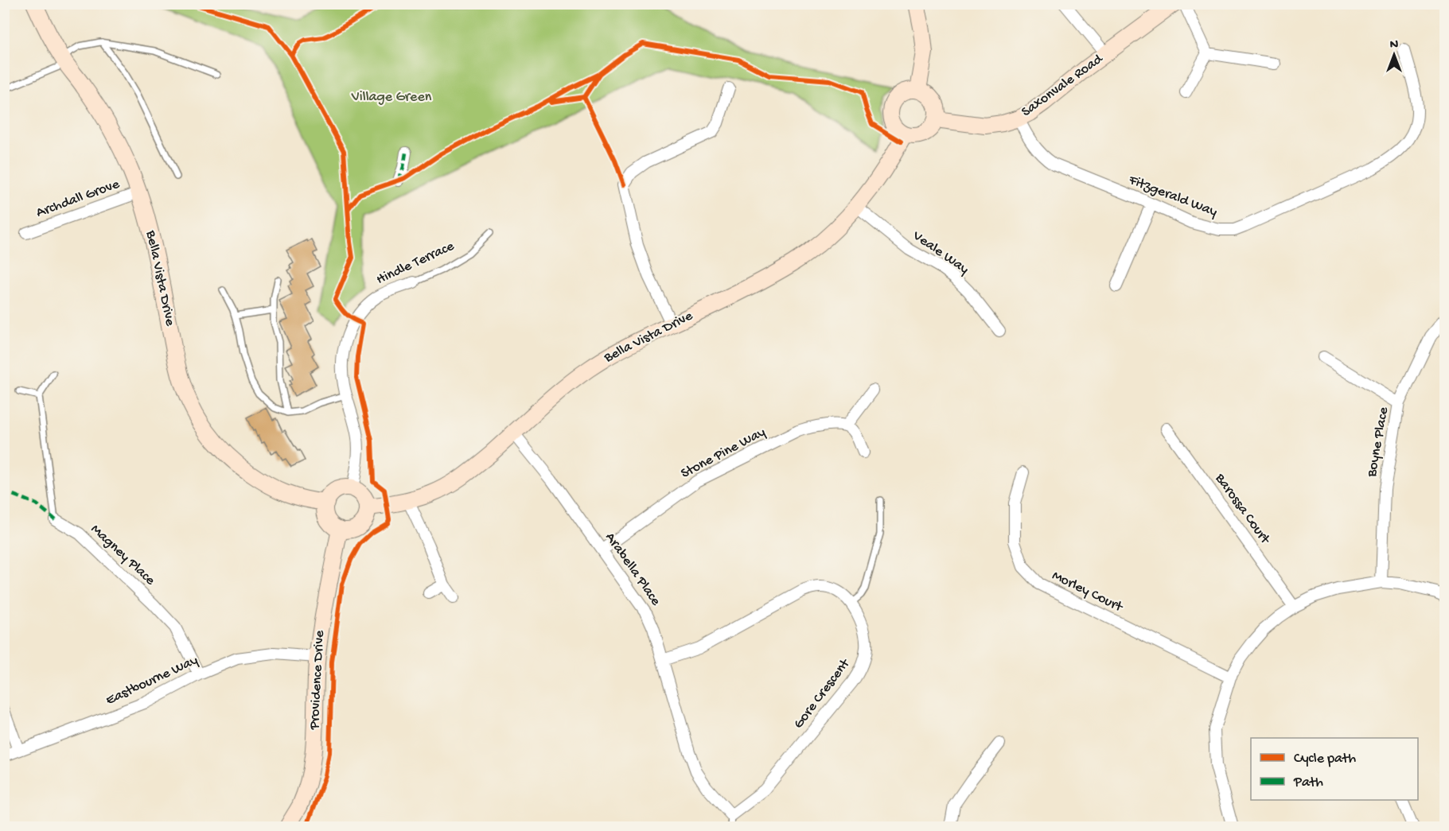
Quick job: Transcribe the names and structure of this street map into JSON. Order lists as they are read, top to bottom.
{
  "streets": {
    "street": [
      "Saxonvale Road",
      "Fitzgerald Way",
      "Archdall Grove",
      "Veale Way",
      "Hindle Terrace",
      "Bella Vista Drive",
      "Boyne Place",
      "Stone Pine Way",
      "Barossa Court",
      "Magney Place",
      "Arabella Place",
      "Morley Court",
      "Providence Drive",
      "Eastbourne Way",
      "Gore Crescent"
    ]
  },
  "crossings": [
    ["Saxonvale Road", "Fitzgerald Way"],
    ["Saxonvale Road", "Bella Vista Drive"],
    ["Archdall Grove", "Bella Vista Drive"],
    ["Veale Way", "Bella Vista Drive"],
    ["Hindle Terrace", "Bella Vista Drive"],
    ["Hindle Terrace", "Providence Drive"],
    ["Bella Vista Drive", "Arabella Place"],
    ["Bella Vista Drive", "Providence Drive"],
    ["Stone Pine Way", "Arabella Place"],
    ["Magney Place", "Eastbourne Way"],
    ["Arabella Place", "Gore Crescent"],
    ["Providence Drive", "Eastbourne Way"]
  ],
  "parks": ["Village Green"],
  "legend": ["Cycle path", "Path"],
  "north": "top"
}
